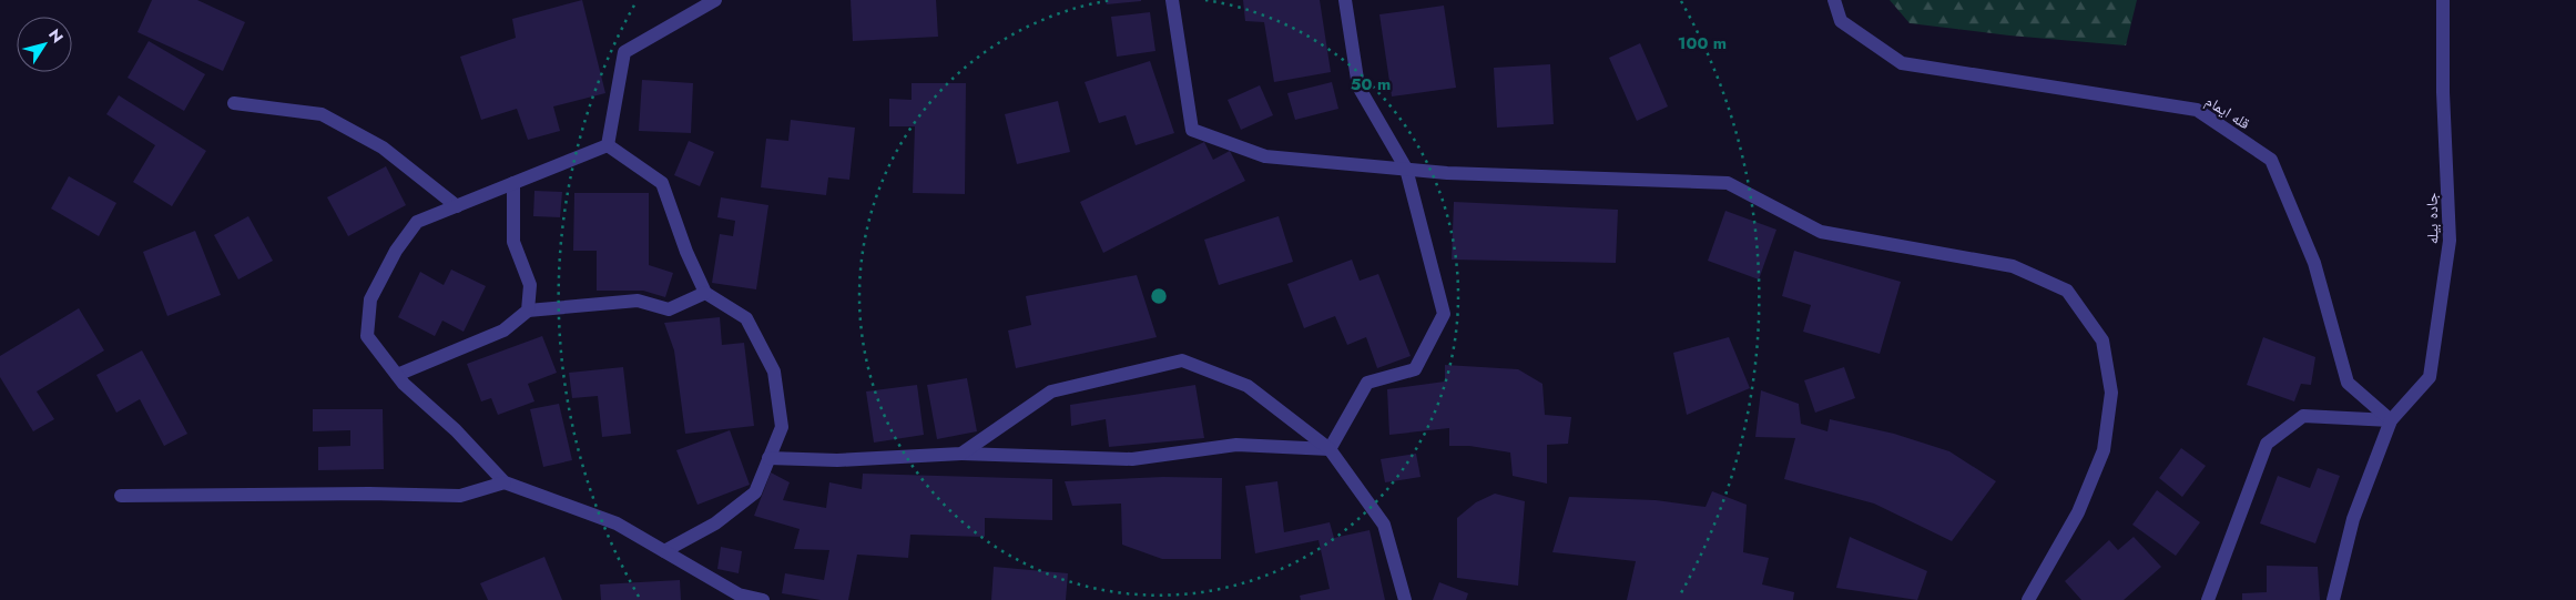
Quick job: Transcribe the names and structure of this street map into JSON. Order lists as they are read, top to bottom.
{
  "streets": {
    "street": ["قله ایمام", "جاده بیله"]
  },
  "crossings": [
    ["قله ایمام", "جاده بیله"]
  ],
  "north": "top right",
  "rings": ["100 m", "50 m"]
}
